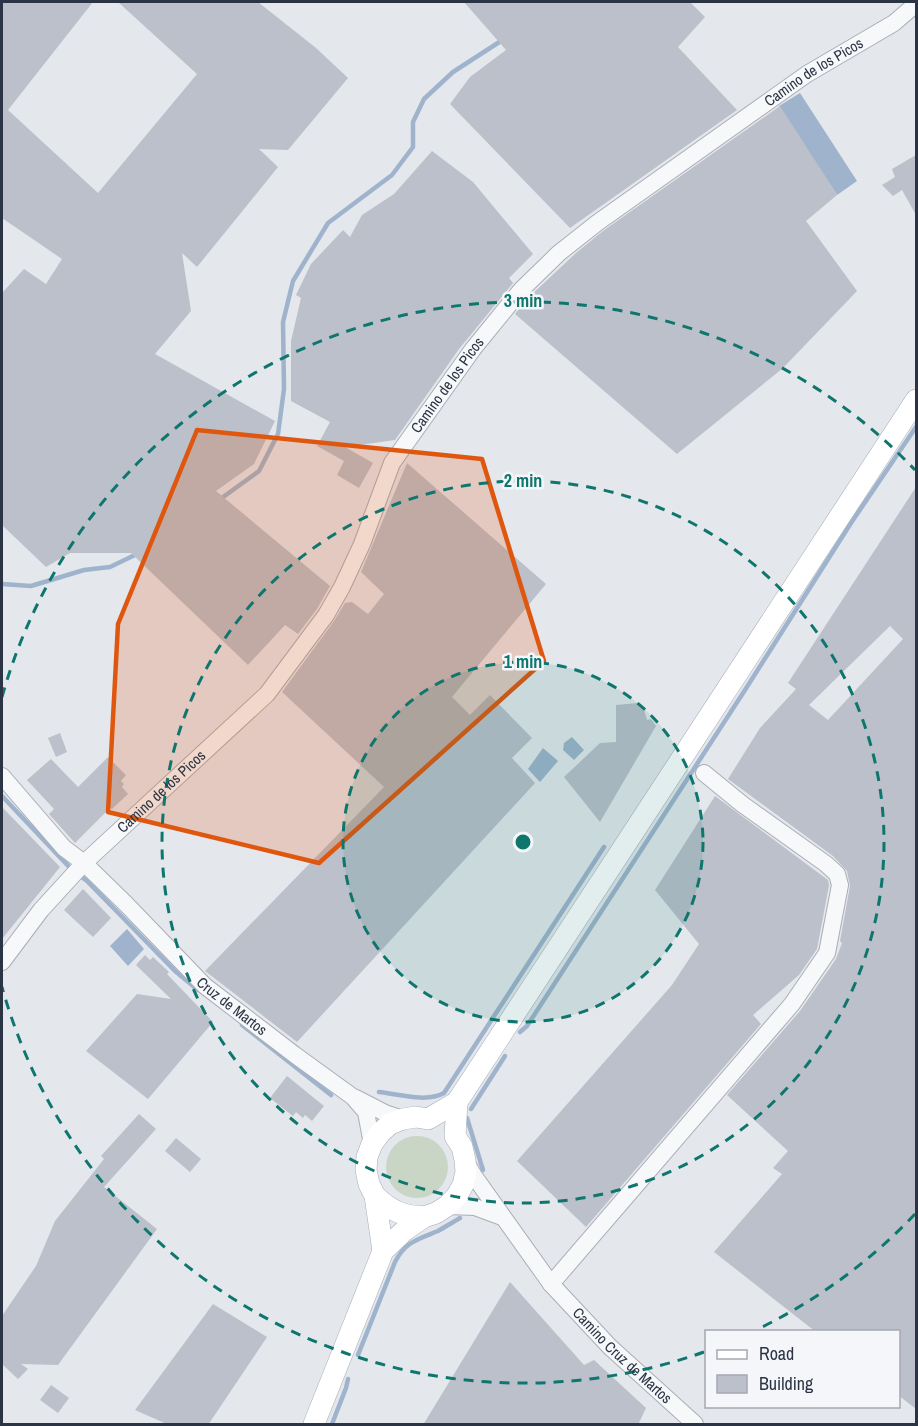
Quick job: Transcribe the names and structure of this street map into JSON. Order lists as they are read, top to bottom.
{
  "streets": {
    "street": ["Camino de los Picos", "Cruz de Martos", "Camino Cruz de Martos"]
  },
  "crossings": [
    ["Camino de los Picos", "Cruz de Martos"]
  ],
  "legend": ["Road", "Building"],
  "rings": ["3 min", "2 min", "1 min"]
}
